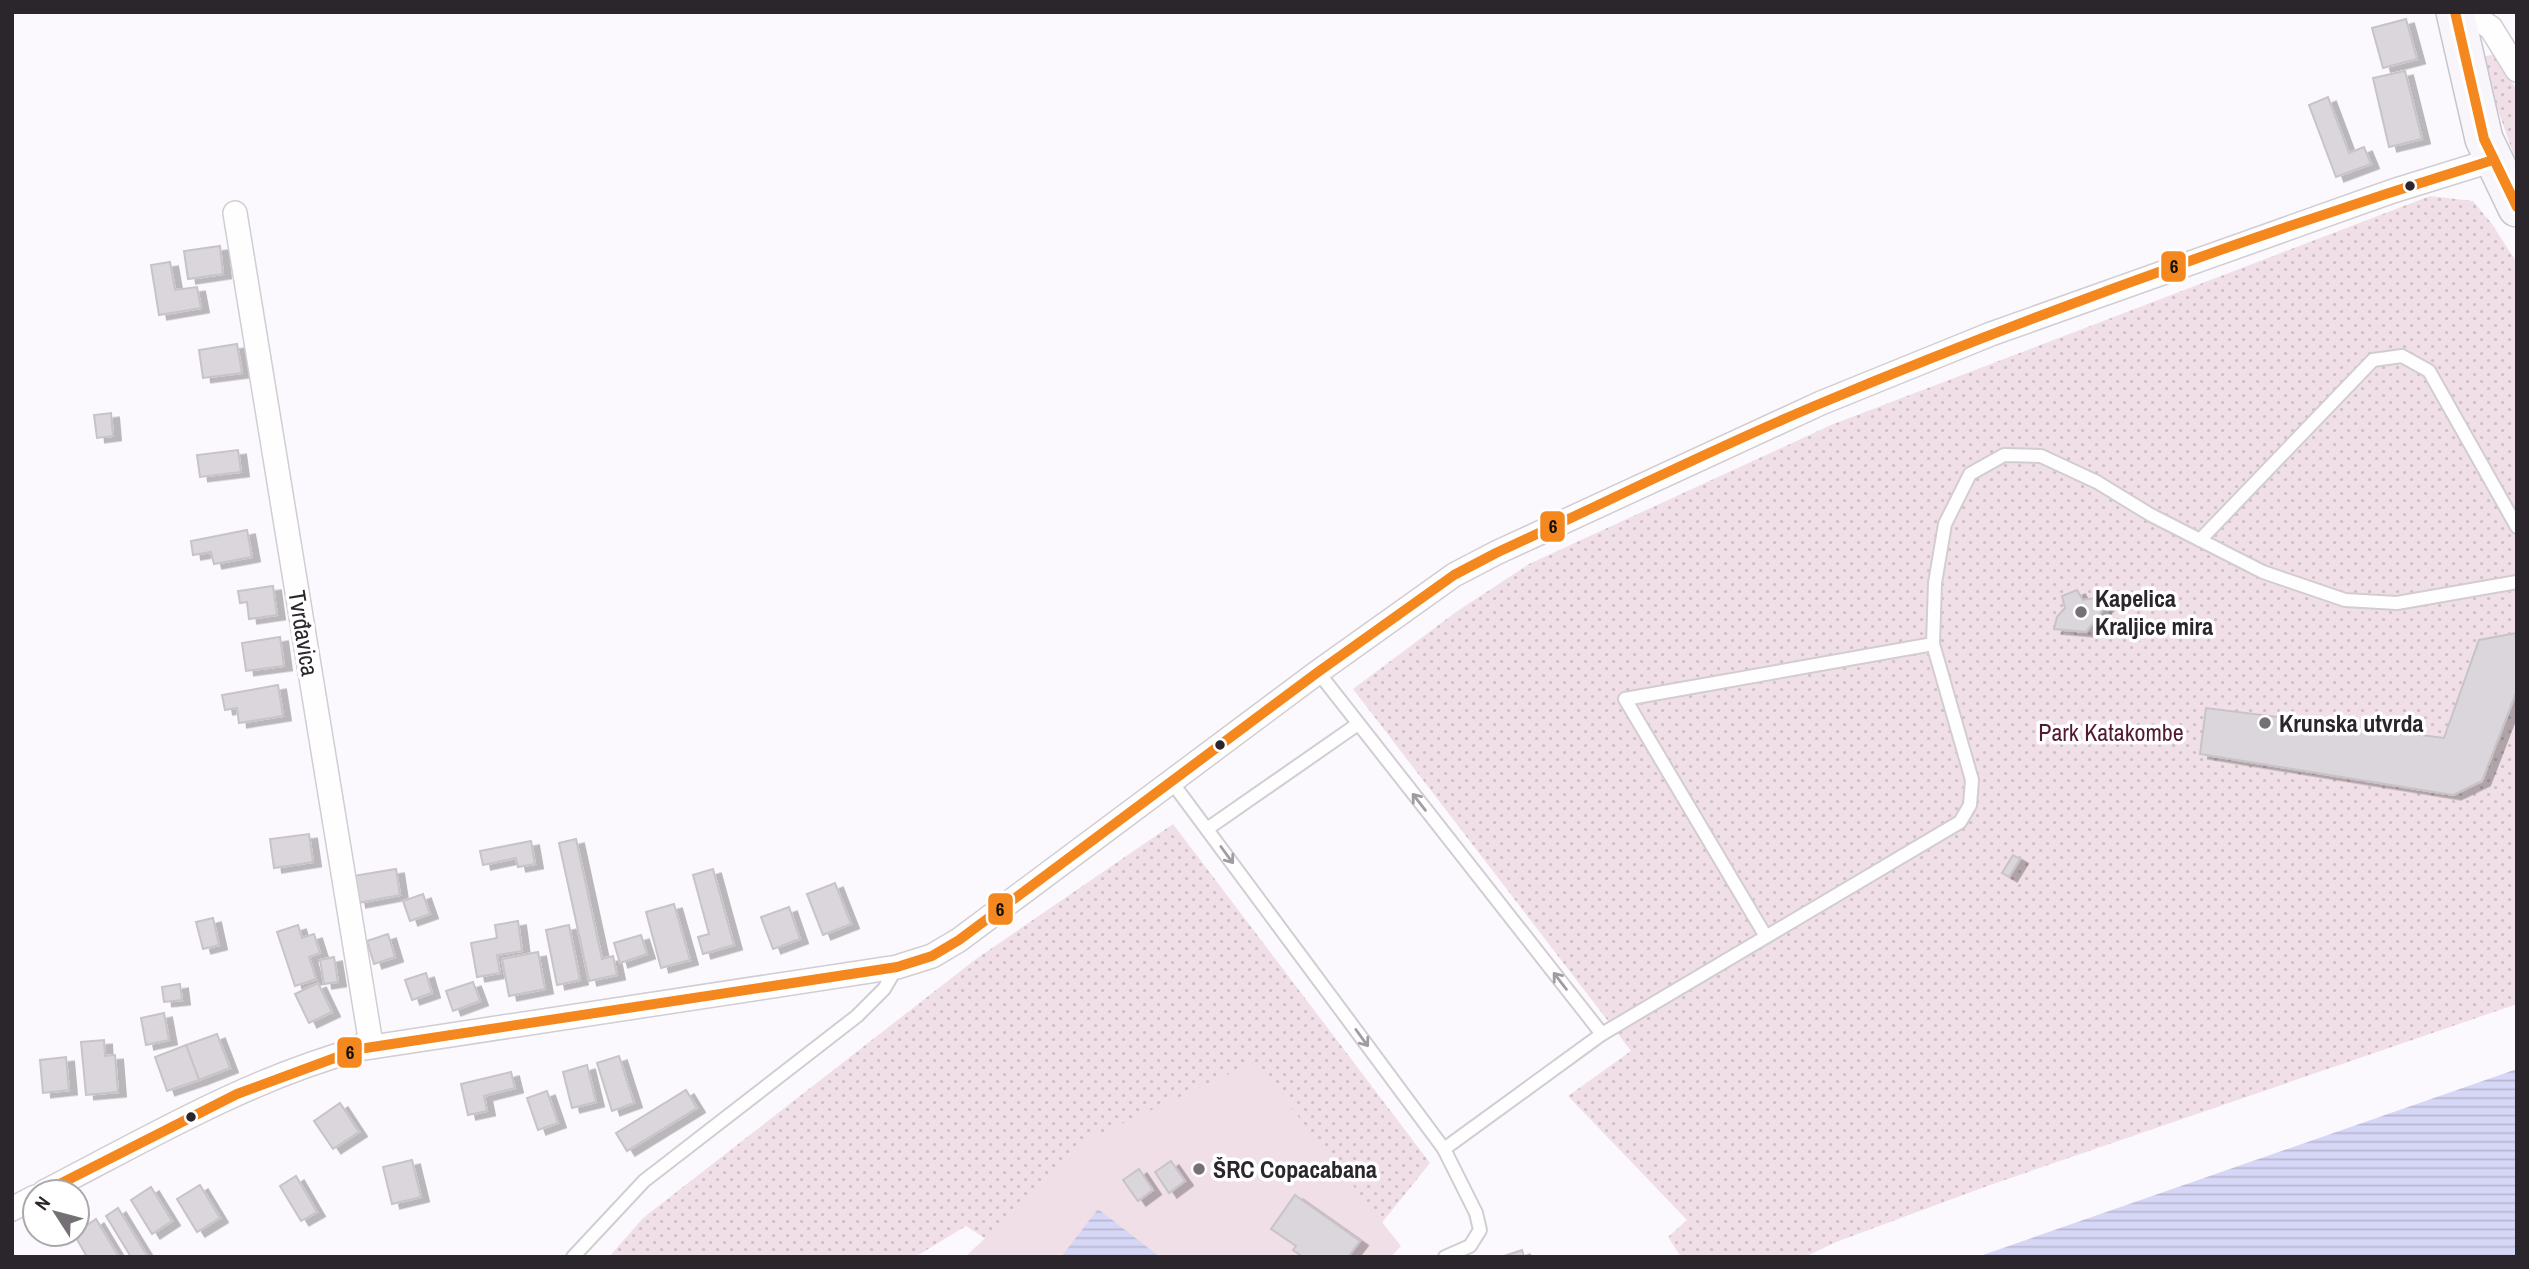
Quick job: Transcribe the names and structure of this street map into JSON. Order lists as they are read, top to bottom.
{
  "streets": {
    "street": ["Tvrđavica"]
  },
  "parks": ["Park Katakombe"],
  "places": ["Kapelica Kraljice mira", "Krunska utvrda", "ŠRC Copacabana"],
  "lines": ["transit line 6"],
  "north": "top left"
}
